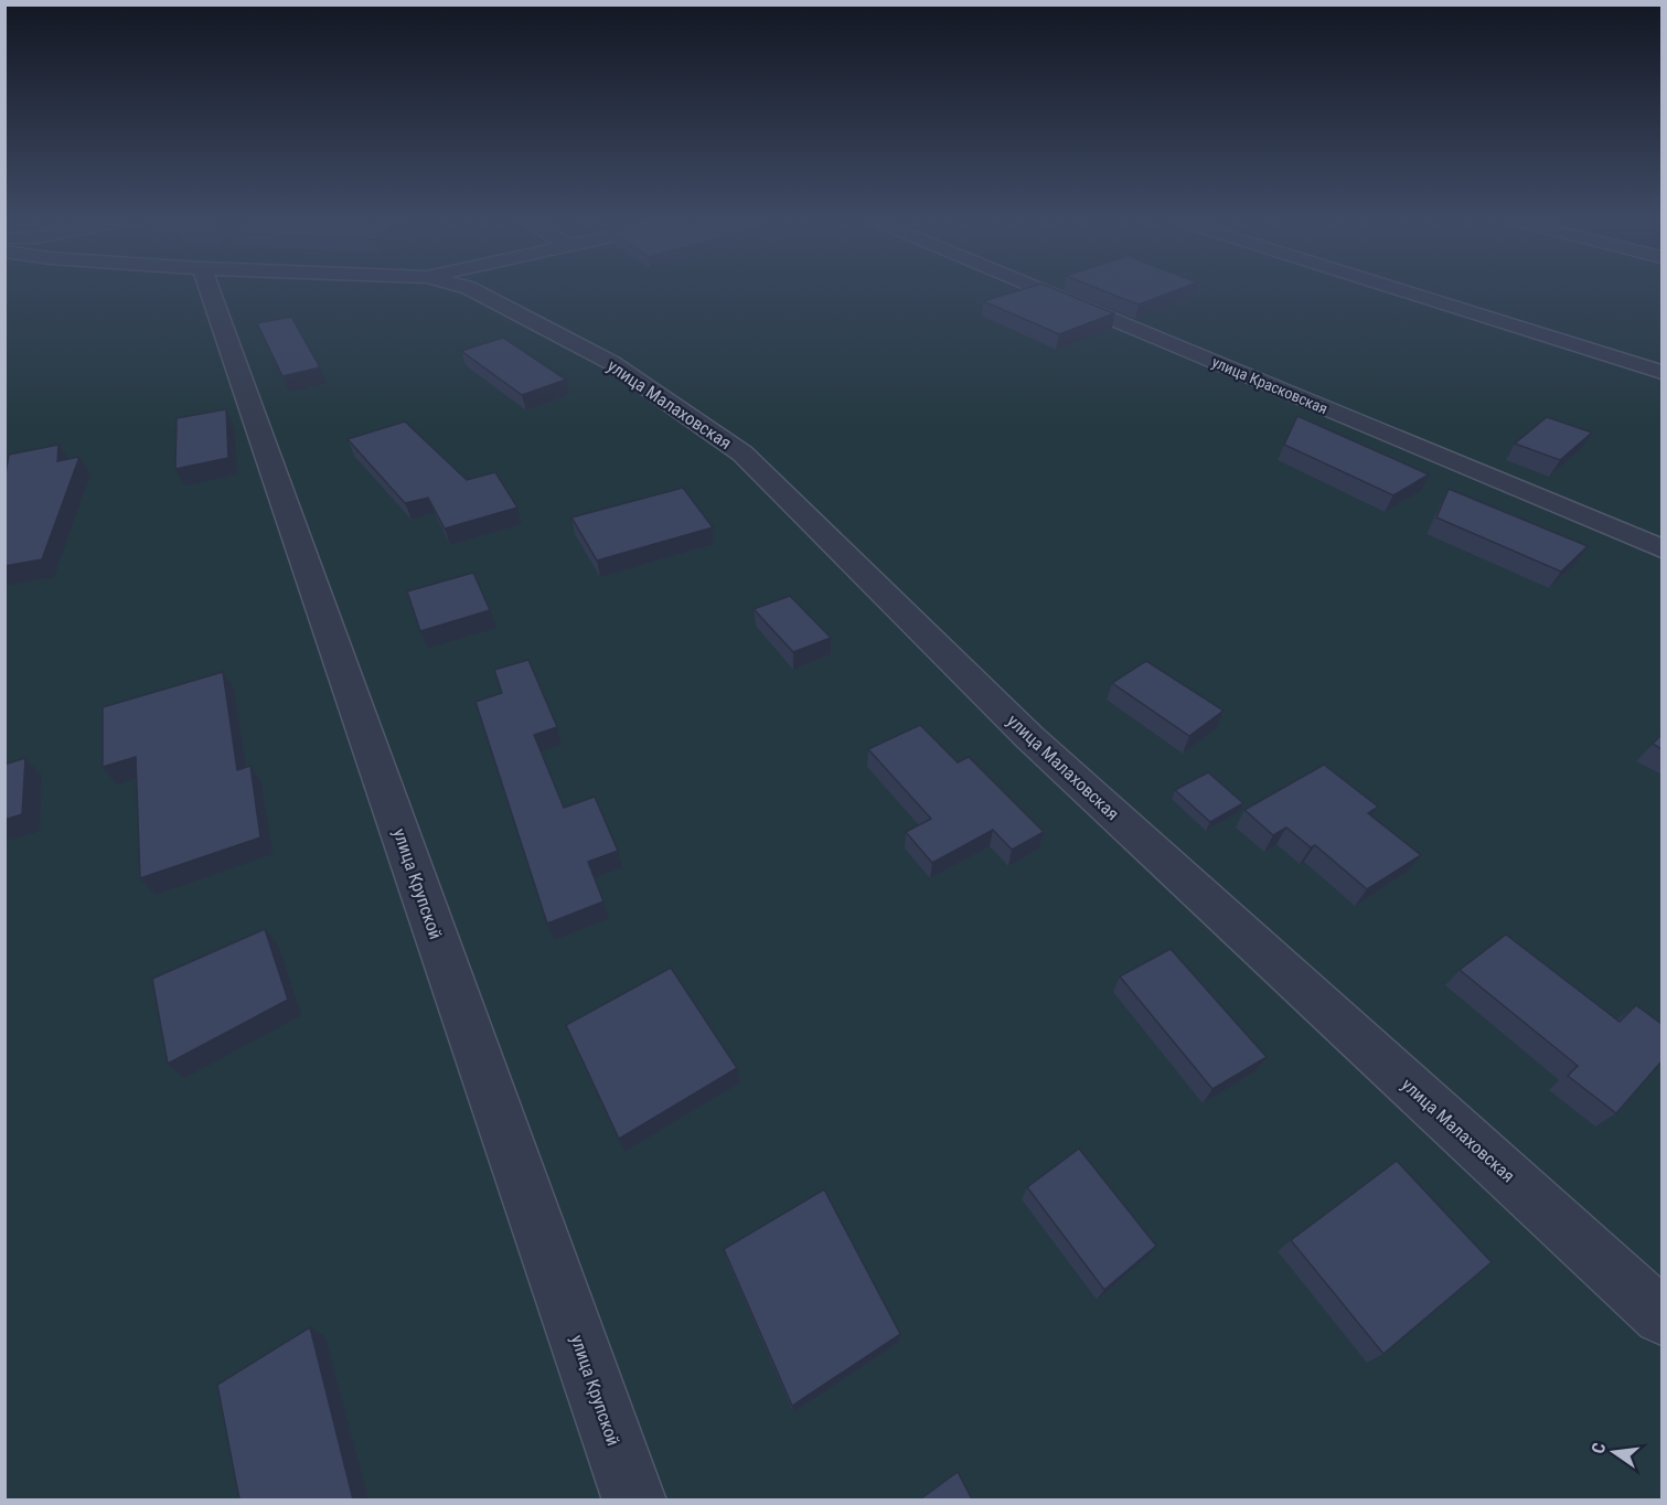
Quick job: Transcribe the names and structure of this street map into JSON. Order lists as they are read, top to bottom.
{
  "streets": {
    "street": ["улица Красковская", "улица Малаховская", "улица Крупской"]
  },
  "north": "left"
}
